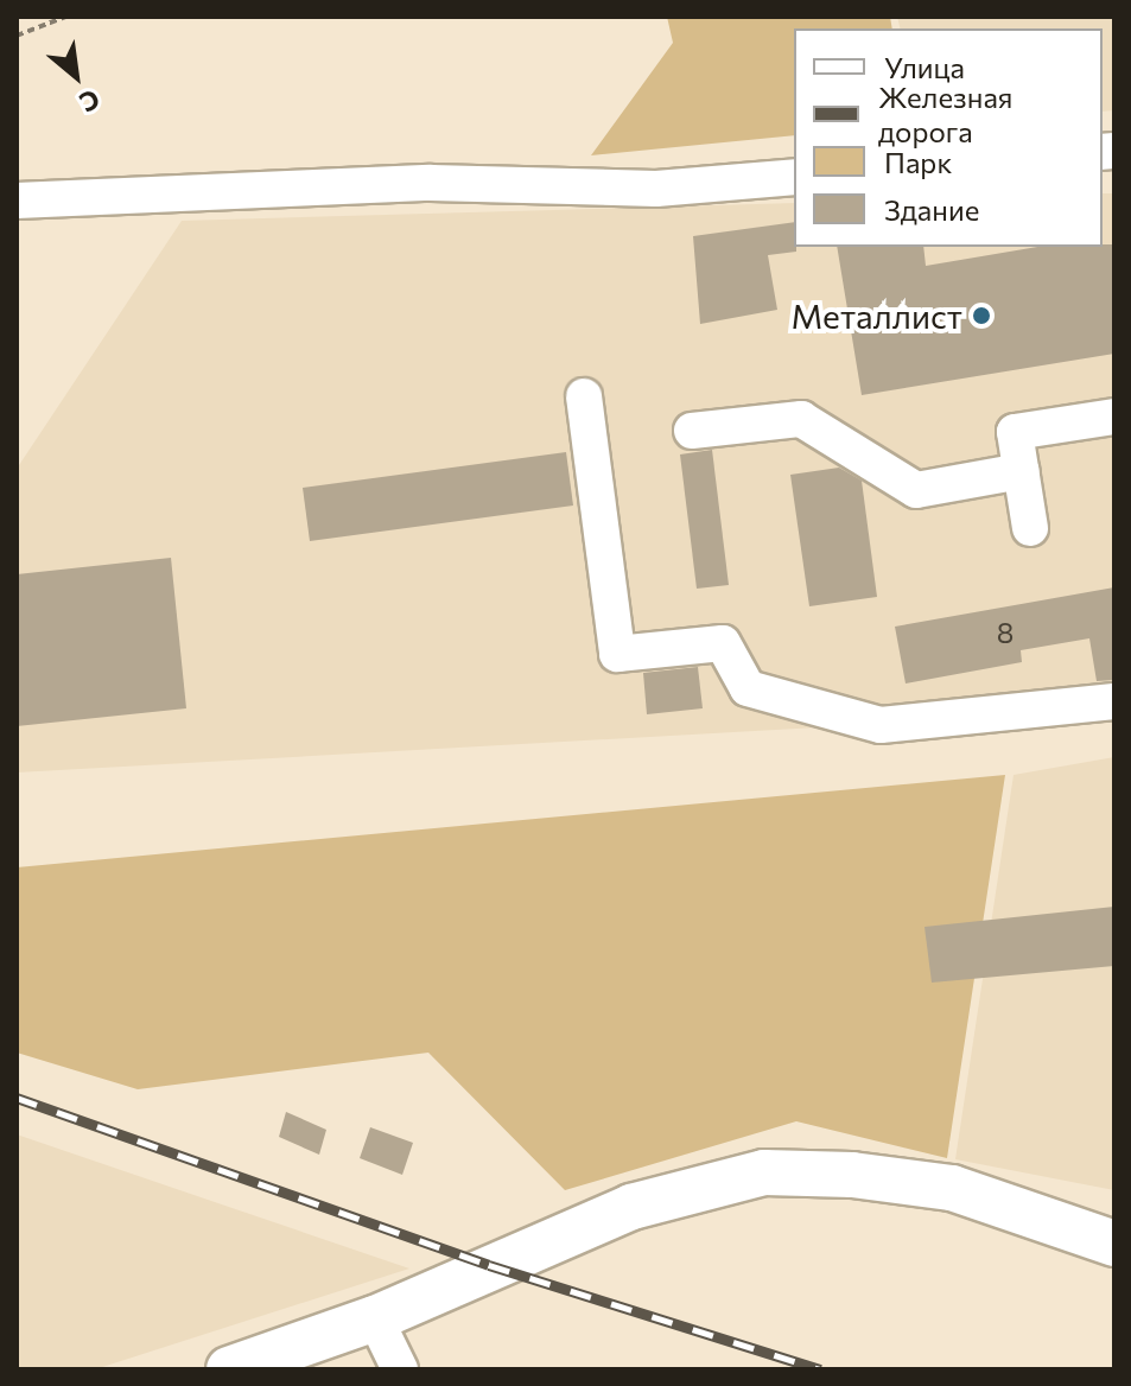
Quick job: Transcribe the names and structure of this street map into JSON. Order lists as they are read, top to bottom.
{
  "places": ["Металлист"],
  "house_numbers": ["8"],
  "legend": [
    "Улица",
    "Железная дорога",
    "Парк",
    "Здание"
  ],
  "north": "bottom right"
}
